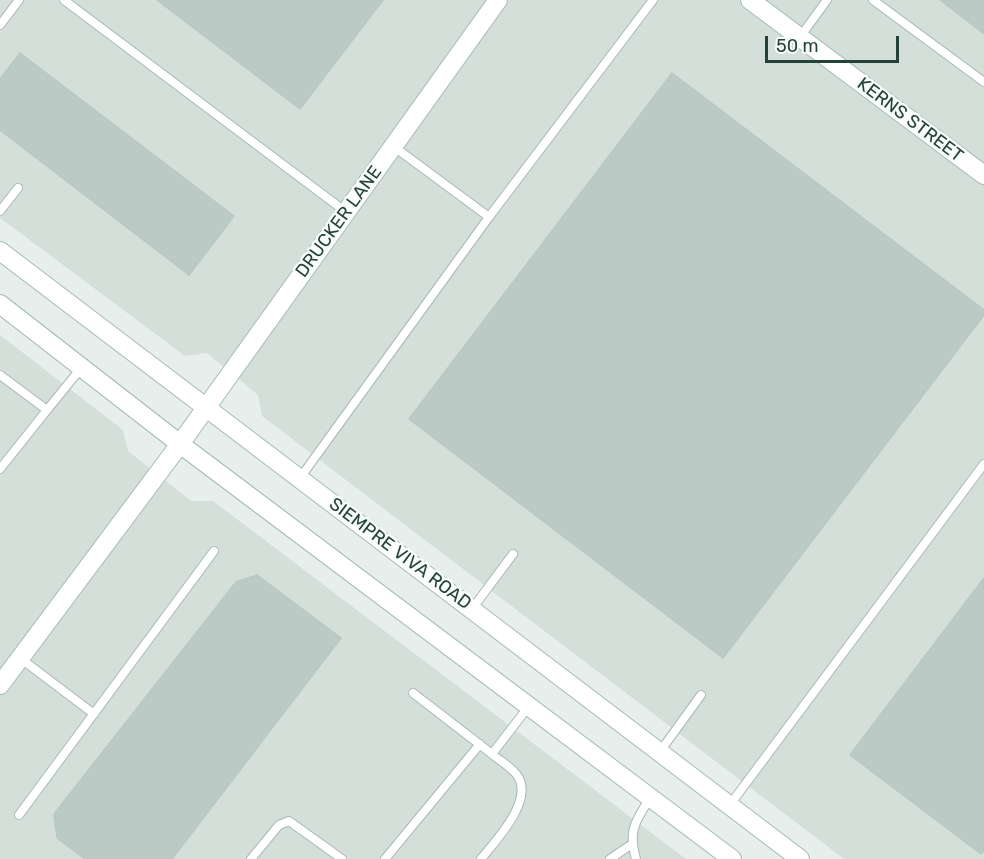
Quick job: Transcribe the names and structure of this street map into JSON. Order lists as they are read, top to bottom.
{
  "streets": {
    "main road": ["KERNS STREET", "DRUCKER LANE", "SIEMPRE VIVA ROAD"]
  },
  "crossings": [
    ["DRUCKER LANE", "SIEMPRE VIVA ROAD"]
  ],
  "scale_bar": "50 m"
}
